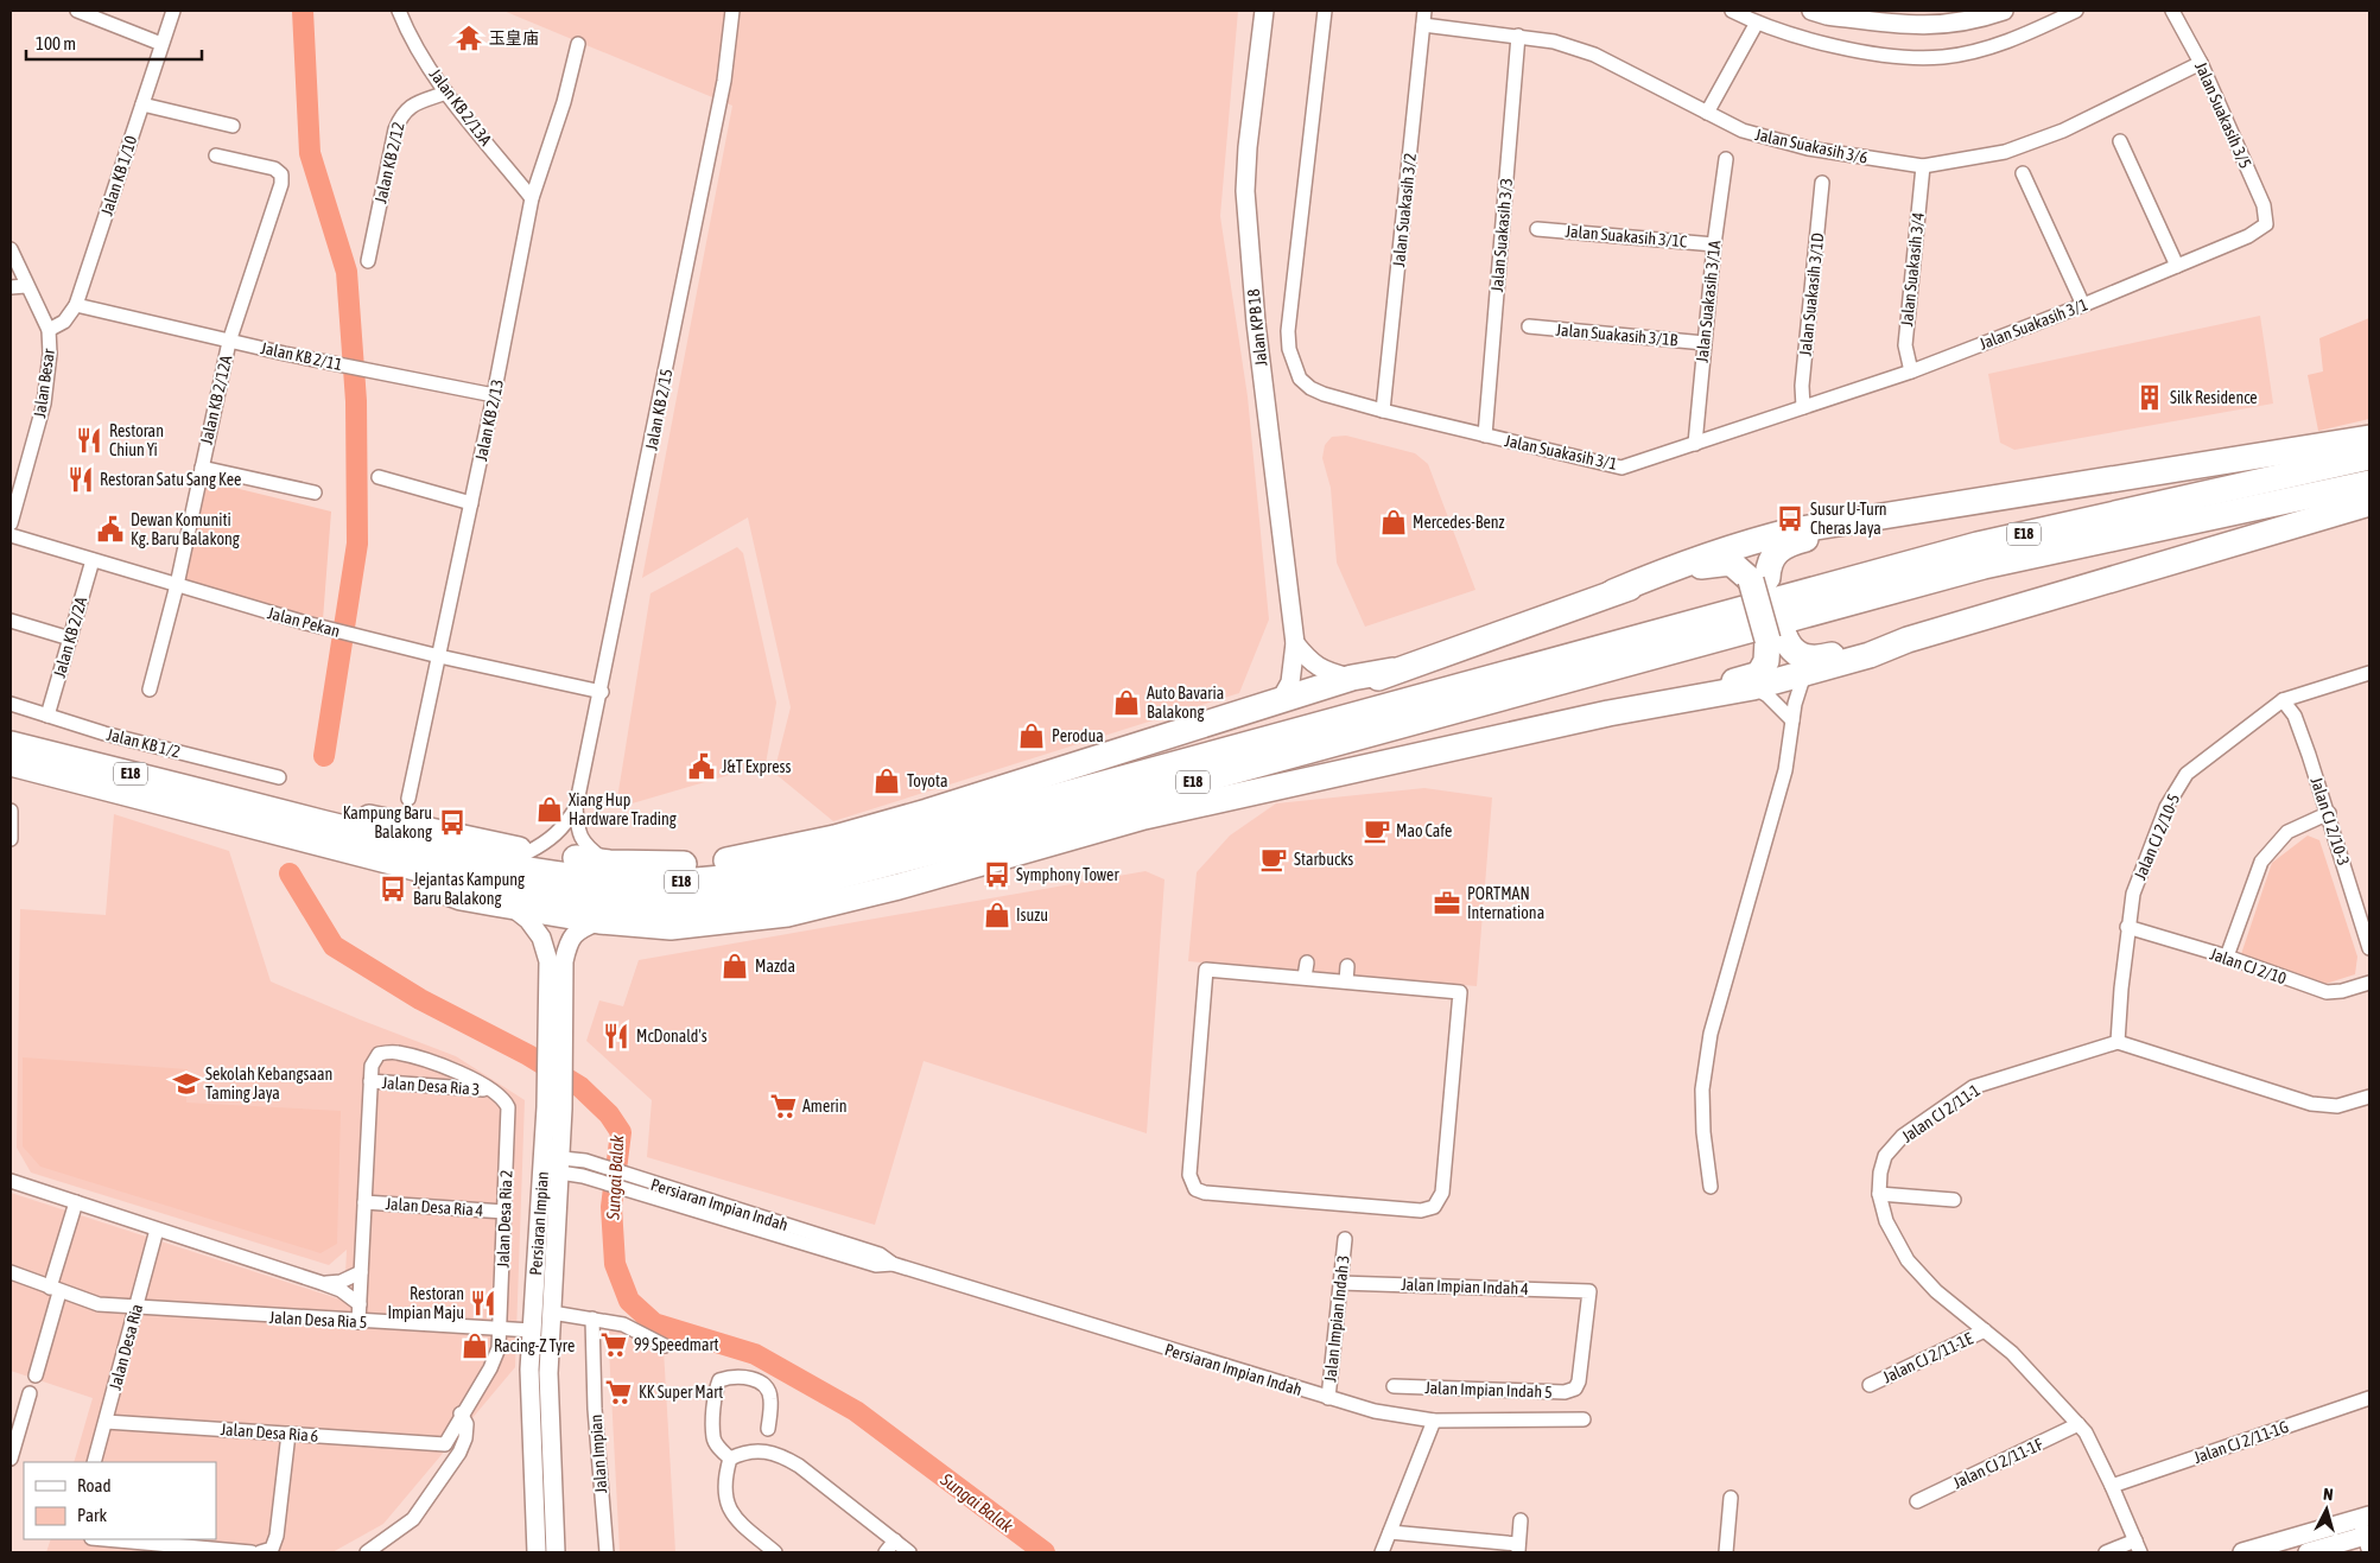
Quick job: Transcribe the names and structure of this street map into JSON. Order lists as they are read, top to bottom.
{
  "streets": {
    "highway": ["E18"],
    "street": [
      "Jalan KB 2/13A",
      "Jalan Suakasih 3/5",
      "Jalan Suakasih 3/6",
      "Jalan KB 2/12",
      "Jalan KB 1/10",
      "Jalan Suakasih 3/2",
      "Jalan Suakasih 3/3",
      "Jalan Suakasih 3/1C",
      "Jalan Suakasih 3/4",
      "Jalan Suakasih 3/1D",
      "Jalan Suakasih 3/1A",
      "Jalan Suakasih 3/1",
      "Jalan KPB 18",
      "Jalan Suakasih 3/1B",
      "Jalan KB 2/11",
      "Jalan Besar",
      "Jalan KB 2/12A",
      "Jalan KB 2/15",
      "Jalan KB 2/13",
      "Jalan Pekan",
      "Jalan KB 2/2A",
      "Jalan KB 1/2",
      "Jalan CJ 2/10-3",
      "Jalan CJ 2/10-5",
      "Jalan CJ 2/10",
      "Jalan Desa Ria 3",
      "Jalan CJ 2/11-1",
      "Persiaran Impian Indah",
      "Jalan Desa Ria 4",
      "Jalan Desa Ria 2",
      "Persiaran Impian",
      "Jalan Impian Indah 4",
      "Jalan Impian Indah 3",
      "Jalan Desa Ria 5",
      "Jalan Desa Ria",
      "Jalan CJ 2/11-1E",
      "Jalan Impian Indah 5",
      "Jalan Desa Ria 6",
      "Jalan CJ 2/11-1G",
      "Jalan Impian",
      "Jalan CJ 2/11-1F"
    ]
  },
  "crossings": [
    ["Jalan KB 2/13A", "Jalan KB 2/12"],
    ["Jalan KB 2/13A", "Jalan KB 2/13"],
    ["Jalan Suakasih 3/5", "Jalan Suakasih 3/6"],
    ["Jalan Suakasih 3/5", "Jalan Suakasih 3/1"],
    ["Jalan Suakasih 3/6", "Jalan Suakasih 3/2"],
    ["Jalan Suakasih 3/6", "Jalan Suakasih 3/3"],
    ["Jalan Suakasih 3/6", "Jalan Suakasih 3/4"],
    ["Jalan KB 1/10", "Jalan KB 2/11"],
    ["Jalan KB 1/10", "Jalan Besar"],
    ["Jalan Suakasih 3/2", "Jalan Suakasih 3/1"],
    ["Jalan Suakasih 3/3", "Jalan Suakasih 3/1"],
    ["Jalan Suakasih 3/1C", "Jalan Suakasih 3/1A"],
    ["Jalan Suakasih 3/4", "Jalan Suakasih 3/1"],
    ["Jalan Suakasih 3/1D", "Jalan Suakasih 3/1"],
    ["Jalan Suakasih 3/1A", "Jalan Suakasih 3/1"],
    ["Jalan Suakasih 3/1A", "Jalan Suakasih 3/1B"],
    ["Jalan KB 2/11", "Jalan KB 2/12A"],
    ["Jalan KB 2/11", "Jalan KB 2/13"],
    ["Jalan KB 2/12A", "Jalan Pekan"],
    ["Jalan KB 2/15", "Jalan Pekan"],
    ["Jalan KB 2/13", "Jalan Pekan"],
    ["Jalan Pekan", "Jalan KB 2/2A"],
    ["Jalan KB 2/2A", "Jalan KB 1/2"],
    ["Jalan CJ 2/10-3", "Jalan CJ 2/10-5"],
    ["Jalan CJ 2/10-5", "Jalan CJ 2/10"],
    ["Jalan CJ 2/10-5", "Jalan CJ 2/11-1"],
    ["Jalan Desa Ria 3", "Jalan Desa Ria 2"],
    ["Jalan CJ 2/11-1", "Jalan CJ 2/11-1E"],
    ["Jalan CJ 2/11-1", "Jalan CJ 2/11-1G"],
    ["Jalan CJ 2/11-1", "Jalan CJ 2/11-1F"],
    ["Persiaran Impian Indah", "Persiaran Impian"],
    ["Persiaran Impian Indah", "Jalan Impian Indah 3"],
    ["Jalan Desa Ria 4", "Jalan Desa Ria 2"],
    ["Jalan Desa Ria 2", "Jalan Desa Ria 5"],
    ["Jalan Desa Ria 2", "Jalan Desa Ria 6"],
    ["Persiaran Impian", "Jalan Desa Ria 5"],
    ["Jalan Impian Indah 4", "Jalan Impian Indah 3"],
    ["Jalan Impian Indah 4", "Jalan Impian Indah 5"],
    ["Jalan Desa Ria 5", "Jalan Desa Ria"],
    ["Jalan Desa Ria", "Jalan Desa Ria 6"]
  ],
  "water": ["Sungai Balak"],
  "places": {
    "temple": ["玉皇庙"],
    "building": ["Silk Residence"],
    "restaurant": [
      "Restoran Chiun Yi",
      "Restoran Satu Sang Kee",
      "McDonald's",
      "Restoran Impian Maju"
    ],
    "bus stop": [
      "Susur U-Turn Cheras Jaya",
      "Kampung Baru Balakong",
      "Symphony Tower",
      "Jejantas Kampung Baru Balakong"
    ],
    "shop": [
      "Mercedes-Benz",
      "Auto Bavaria Balakong",
      "Perodua",
      "Toyota",
      "Xiang Hup Hardware Trading",
      "Isuzu",
      "Mazda",
      "Racing-Z Tyre"
    ],
    "public building": ["Dewan Komuniti Kg. Baru Balakong", "J&T Express"],
    "cafe": ["Mao Cafe", "Starbucks"],
    "office": ["PORTMAN Internationa"],
    "school or university": ["Sekolah Kebangsaan Taming Jaya"],
    "supermarket": ["Amerin", "99 Speedmart", "KK Super Mart"]
  },
  "legend": ["Road", "Park"],
  "scale_bar": "100 m",
  "north": "top"
}
